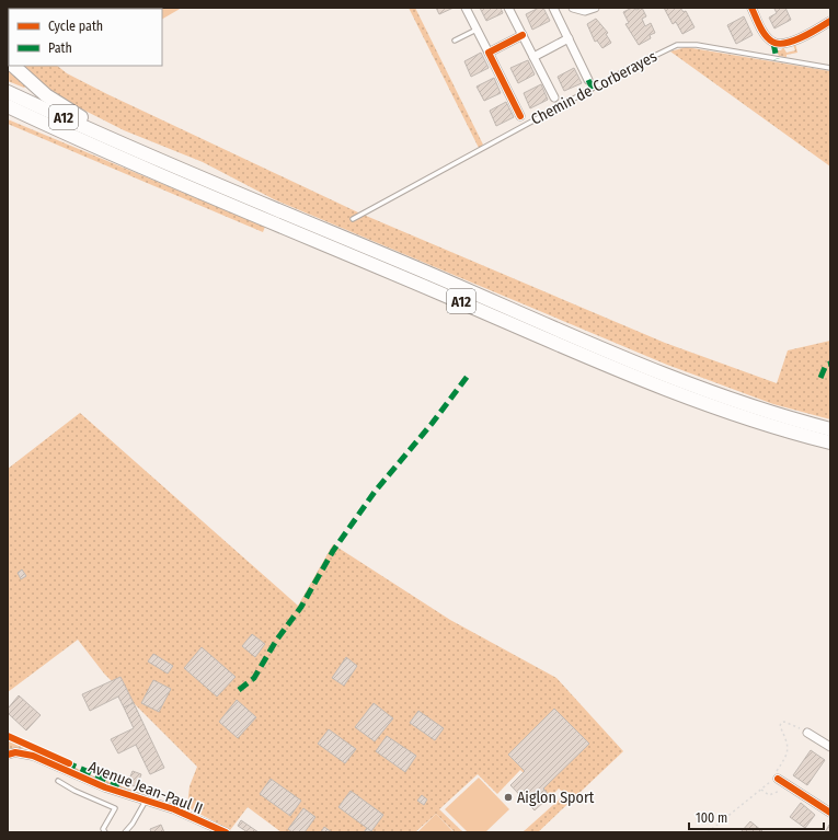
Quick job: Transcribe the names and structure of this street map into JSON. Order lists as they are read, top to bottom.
{
  "streets": {
    "highway": ["A12"],
    "street": ["Avenue Jean-Paul II"],
    "lane": ["Chemin de Corberayes"]
  },
  "places": ["Aiglon Sport"],
  "legend": ["Cycle path", "Path"],
  "scale_bar": "100 m"
}
